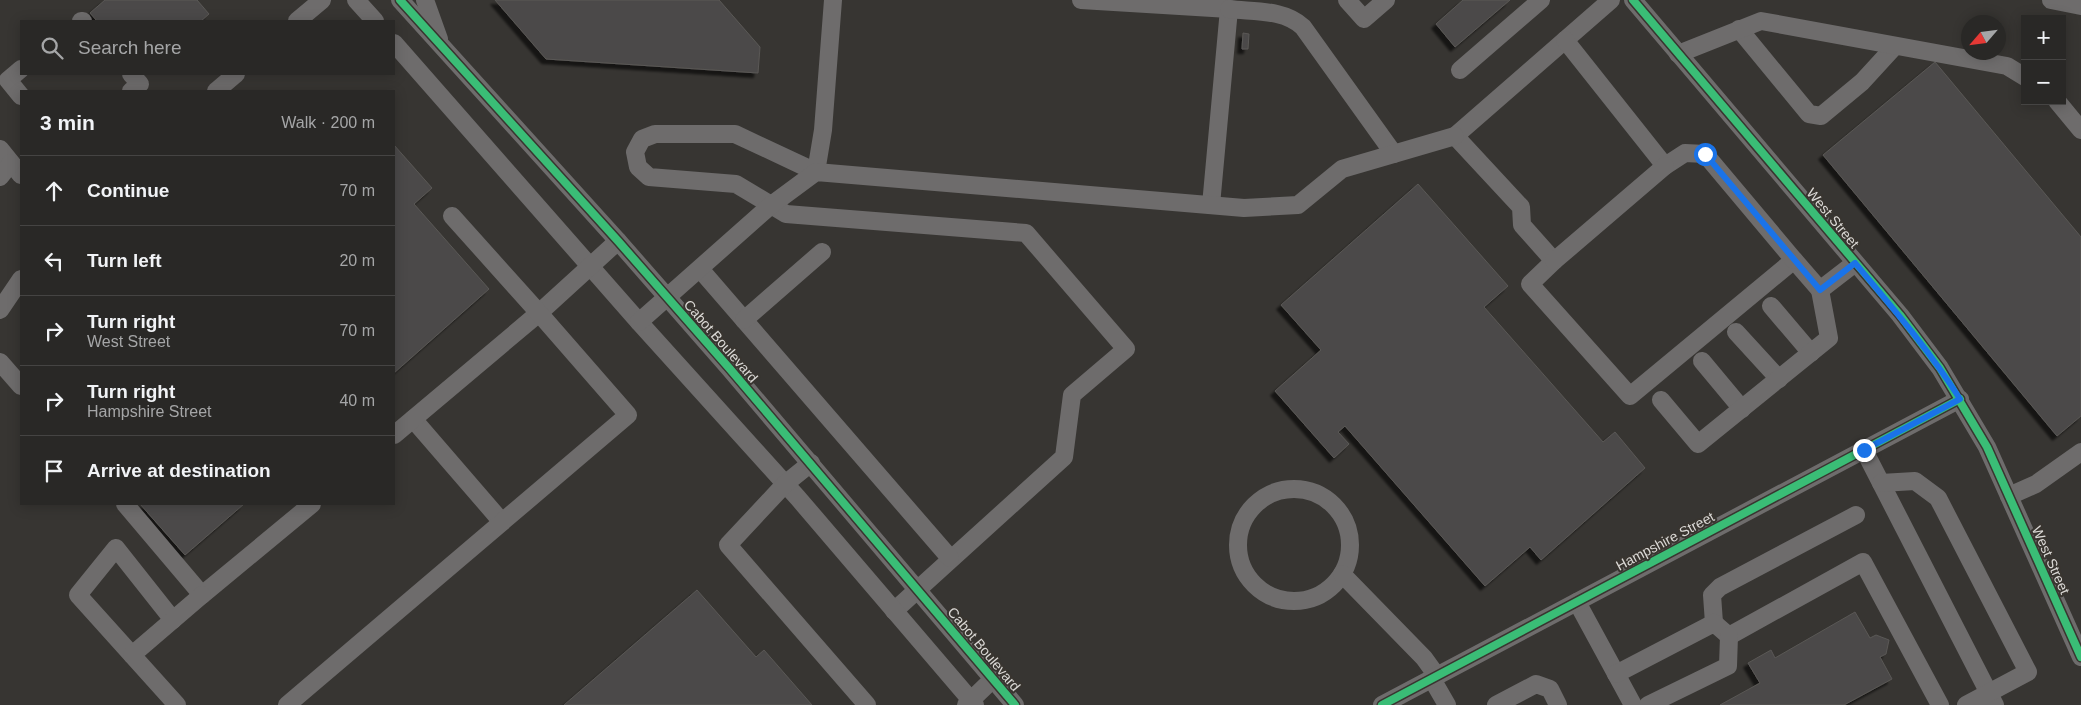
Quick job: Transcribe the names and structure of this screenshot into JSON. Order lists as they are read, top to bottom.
{
  "streets": {
    "street": ["West Street", "Cabot Boulevard", "Hampshire Street"]
  },
  "crossings": [
    ["West Street", "Hampshire Street"]
  ],
  "north": "bottom left",
  "page": {
    "map_buttons": ["+", "−"],
    "search": "Search here",
    "heading": ["3 min", "Walk · 200 m"],
    "list": [
      ["Continue", "70 m"],
      ["Turn left", "20 m"],
      ["Turn right", "West Street", "70 m"],
      ["Turn right", "Hampshire Street", "40 m"],
      "Arrive at destination"
    ]
  }
}
